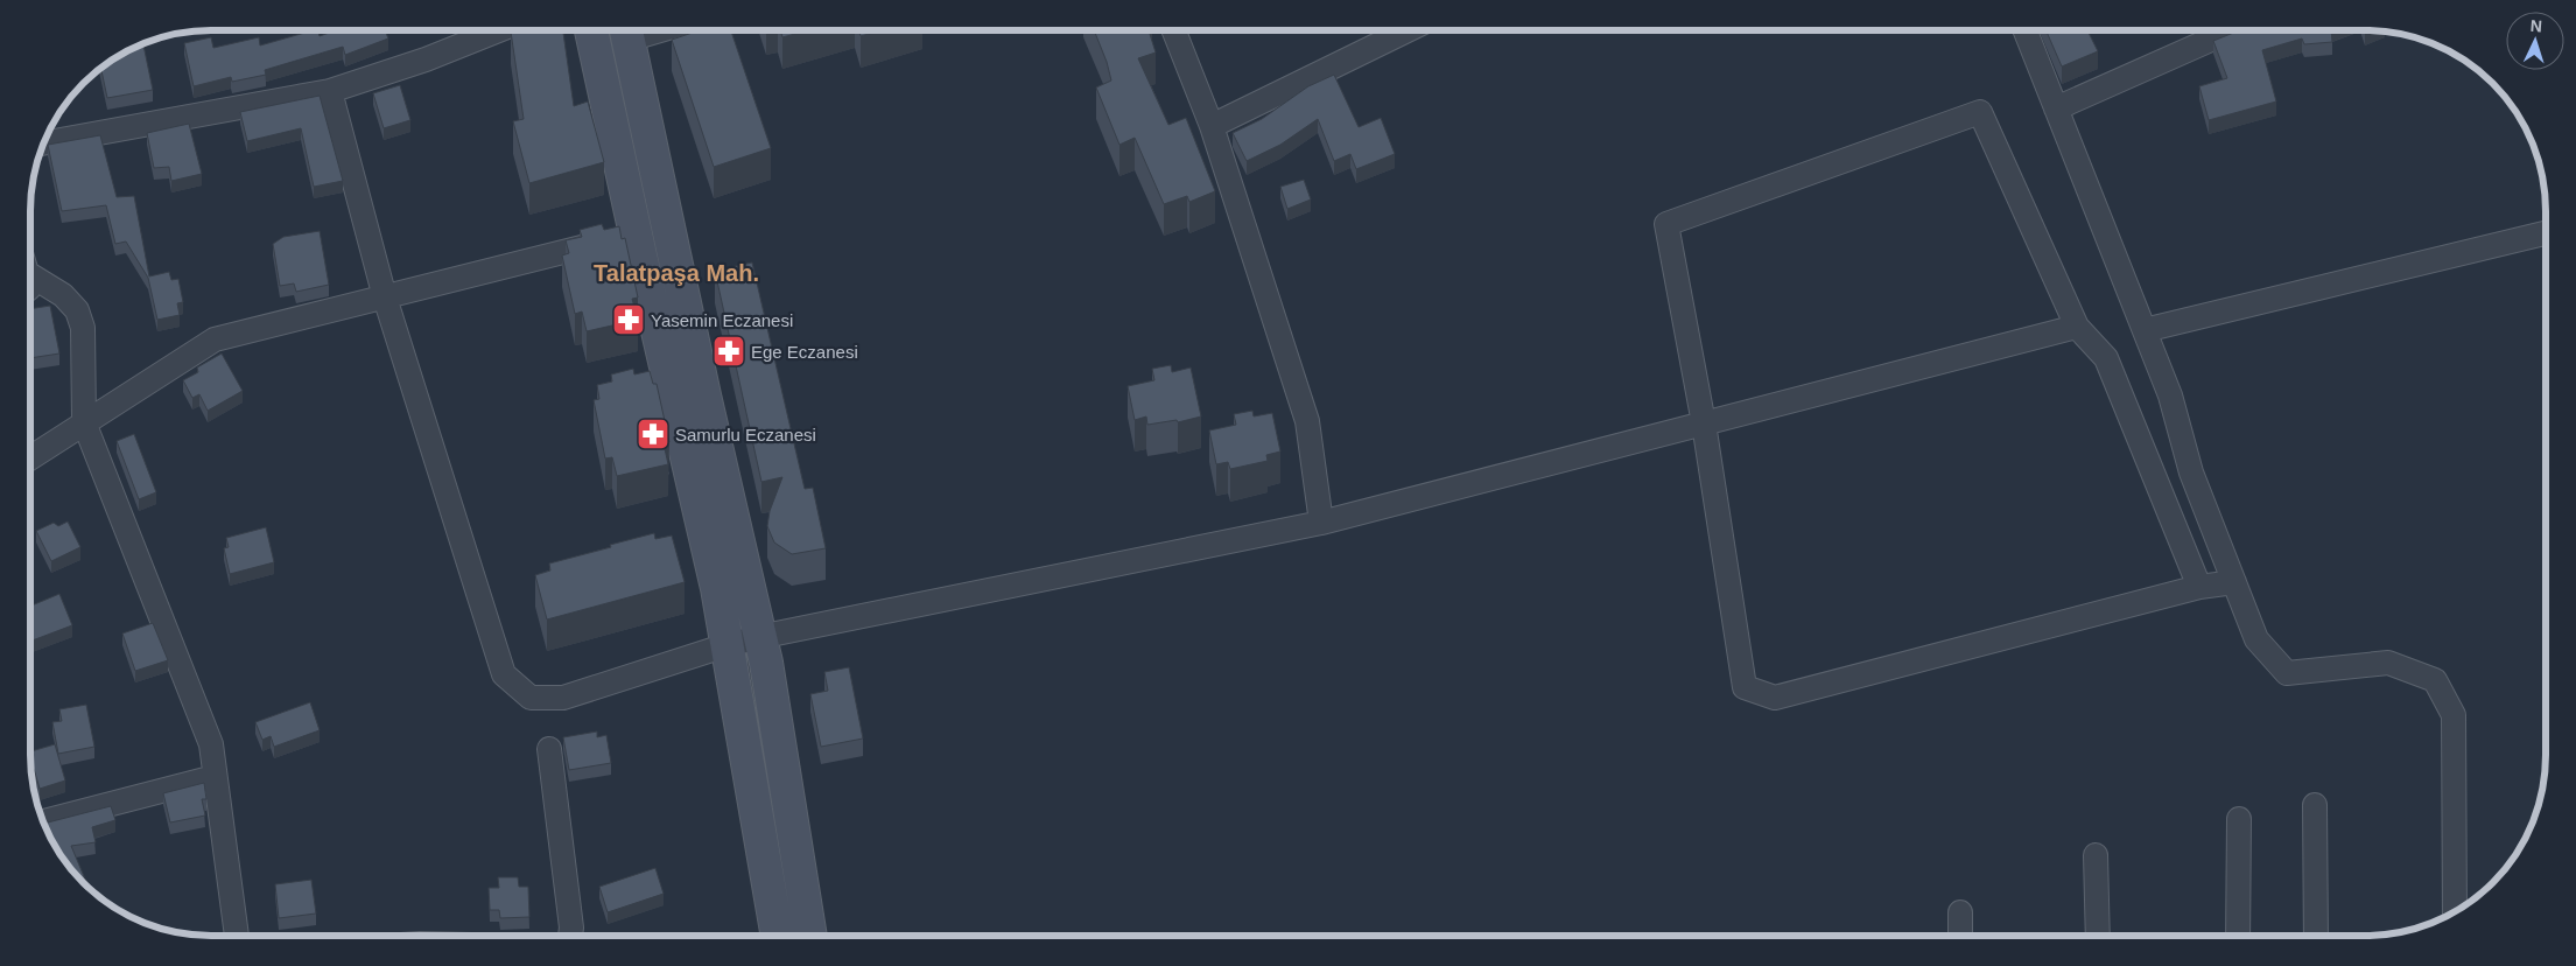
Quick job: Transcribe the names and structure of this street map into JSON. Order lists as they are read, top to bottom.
{
  "districts": ["Talatpaşa Mah."],
  "places": {
    "pharmacy": ["Yasemin Eczanesi", "Ege Eczanesi", "Samurlu Eczanesi"]
  },
  "north": "top"
}
